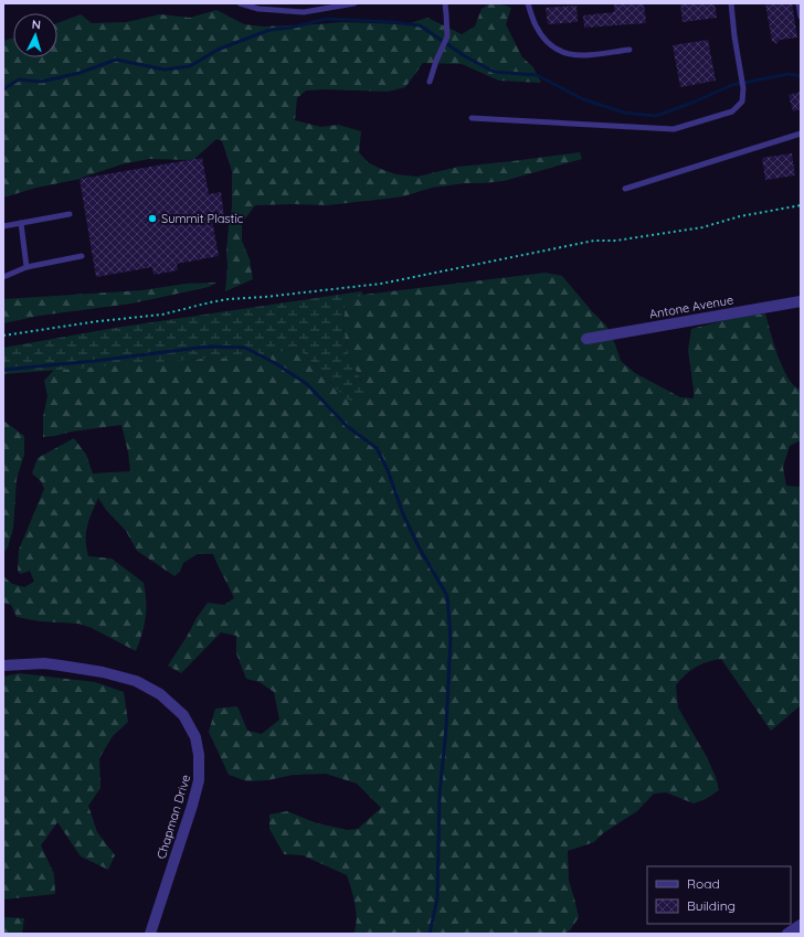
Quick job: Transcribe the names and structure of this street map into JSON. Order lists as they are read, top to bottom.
{
  "streets": {
    "street": ["Antone Avenue", "Chapman Drive"]
  },
  "places": ["Summit Plastic"],
  "legend": ["Road", "Building"],
  "north": "top"
}
